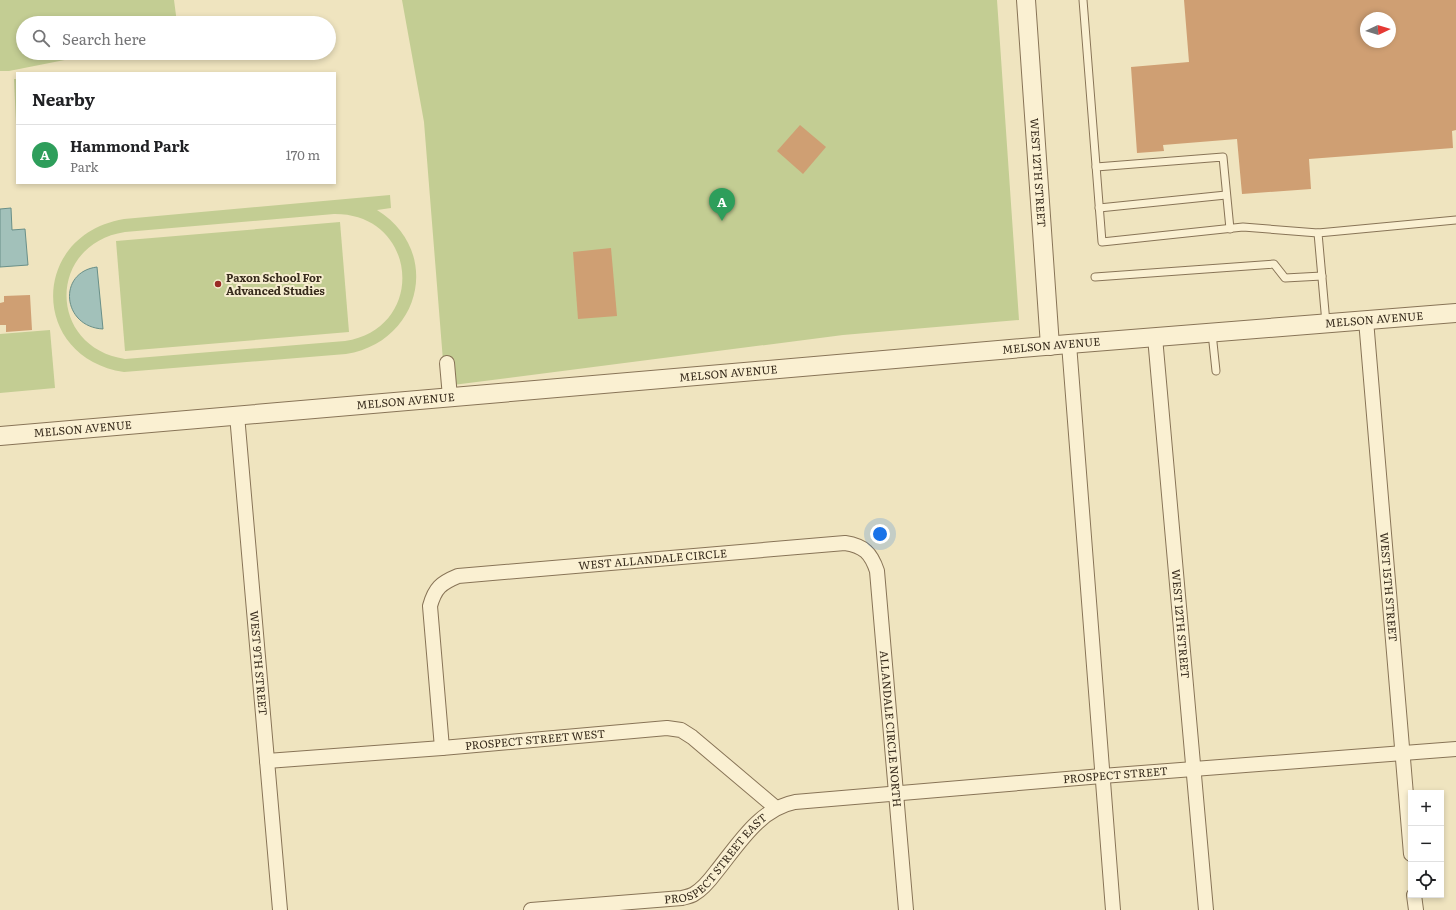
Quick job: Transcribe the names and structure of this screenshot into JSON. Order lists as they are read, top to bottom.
{
  "streets": {
    "street": [
      "WEST 12TH STREET",
      "MELSON AVENUE",
      "WEST ALLANDALE CIRCLE",
      "WEST 15TH STREET",
      "WEST 9TH STREET",
      "ALLANDALE CIRCLE NORTH",
      "PROSPECT STREET WEST",
      "PROSPECT STREET",
      "PROSPECT STREET EAST"
    ]
  },
  "crossings": [
    ["WEST 12TH STREET", "MELSON AVENUE"],
    ["WEST 12TH STREET", "PROSPECT STREET"],
    ["MELSON AVENUE", "WEST 15TH STREET"],
    ["MELSON AVENUE", "WEST 9TH STREET"],
    ["WEST ALLANDALE CIRCLE", "ALLANDALE CIRCLE NORTH"],
    ["WEST ALLANDALE CIRCLE", "PROSPECT STREET WEST"],
    ["WEST 15TH STREET", "PROSPECT STREET"],
    ["WEST 9TH STREET", "PROSPECT STREET WEST"],
    ["ALLANDALE CIRCLE NORTH", "PROSPECT STREET"],
    ["PROSPECT STREET WEST", "PROSPECT STREET"],
    ["PROSPECT STREET WEST", "PROSPECT STREET EAST"],
    ["PROSPECT STREET", "PROSPECT STREET EAST"]
  ],
  "places": ["Paxon School For Advanced Studies"],
  "north": "right",
  "page": {
    "search": "Search here",
    "heading": "Nearby",
    "list": [
      {
        "mark": "A",
        "name": "Hammond Park",
        "note": "Park",
        "value": "170 m"
      }
    ],
    "pins": "A",
    "map_buttons": ["+", "−"]
  }
}
